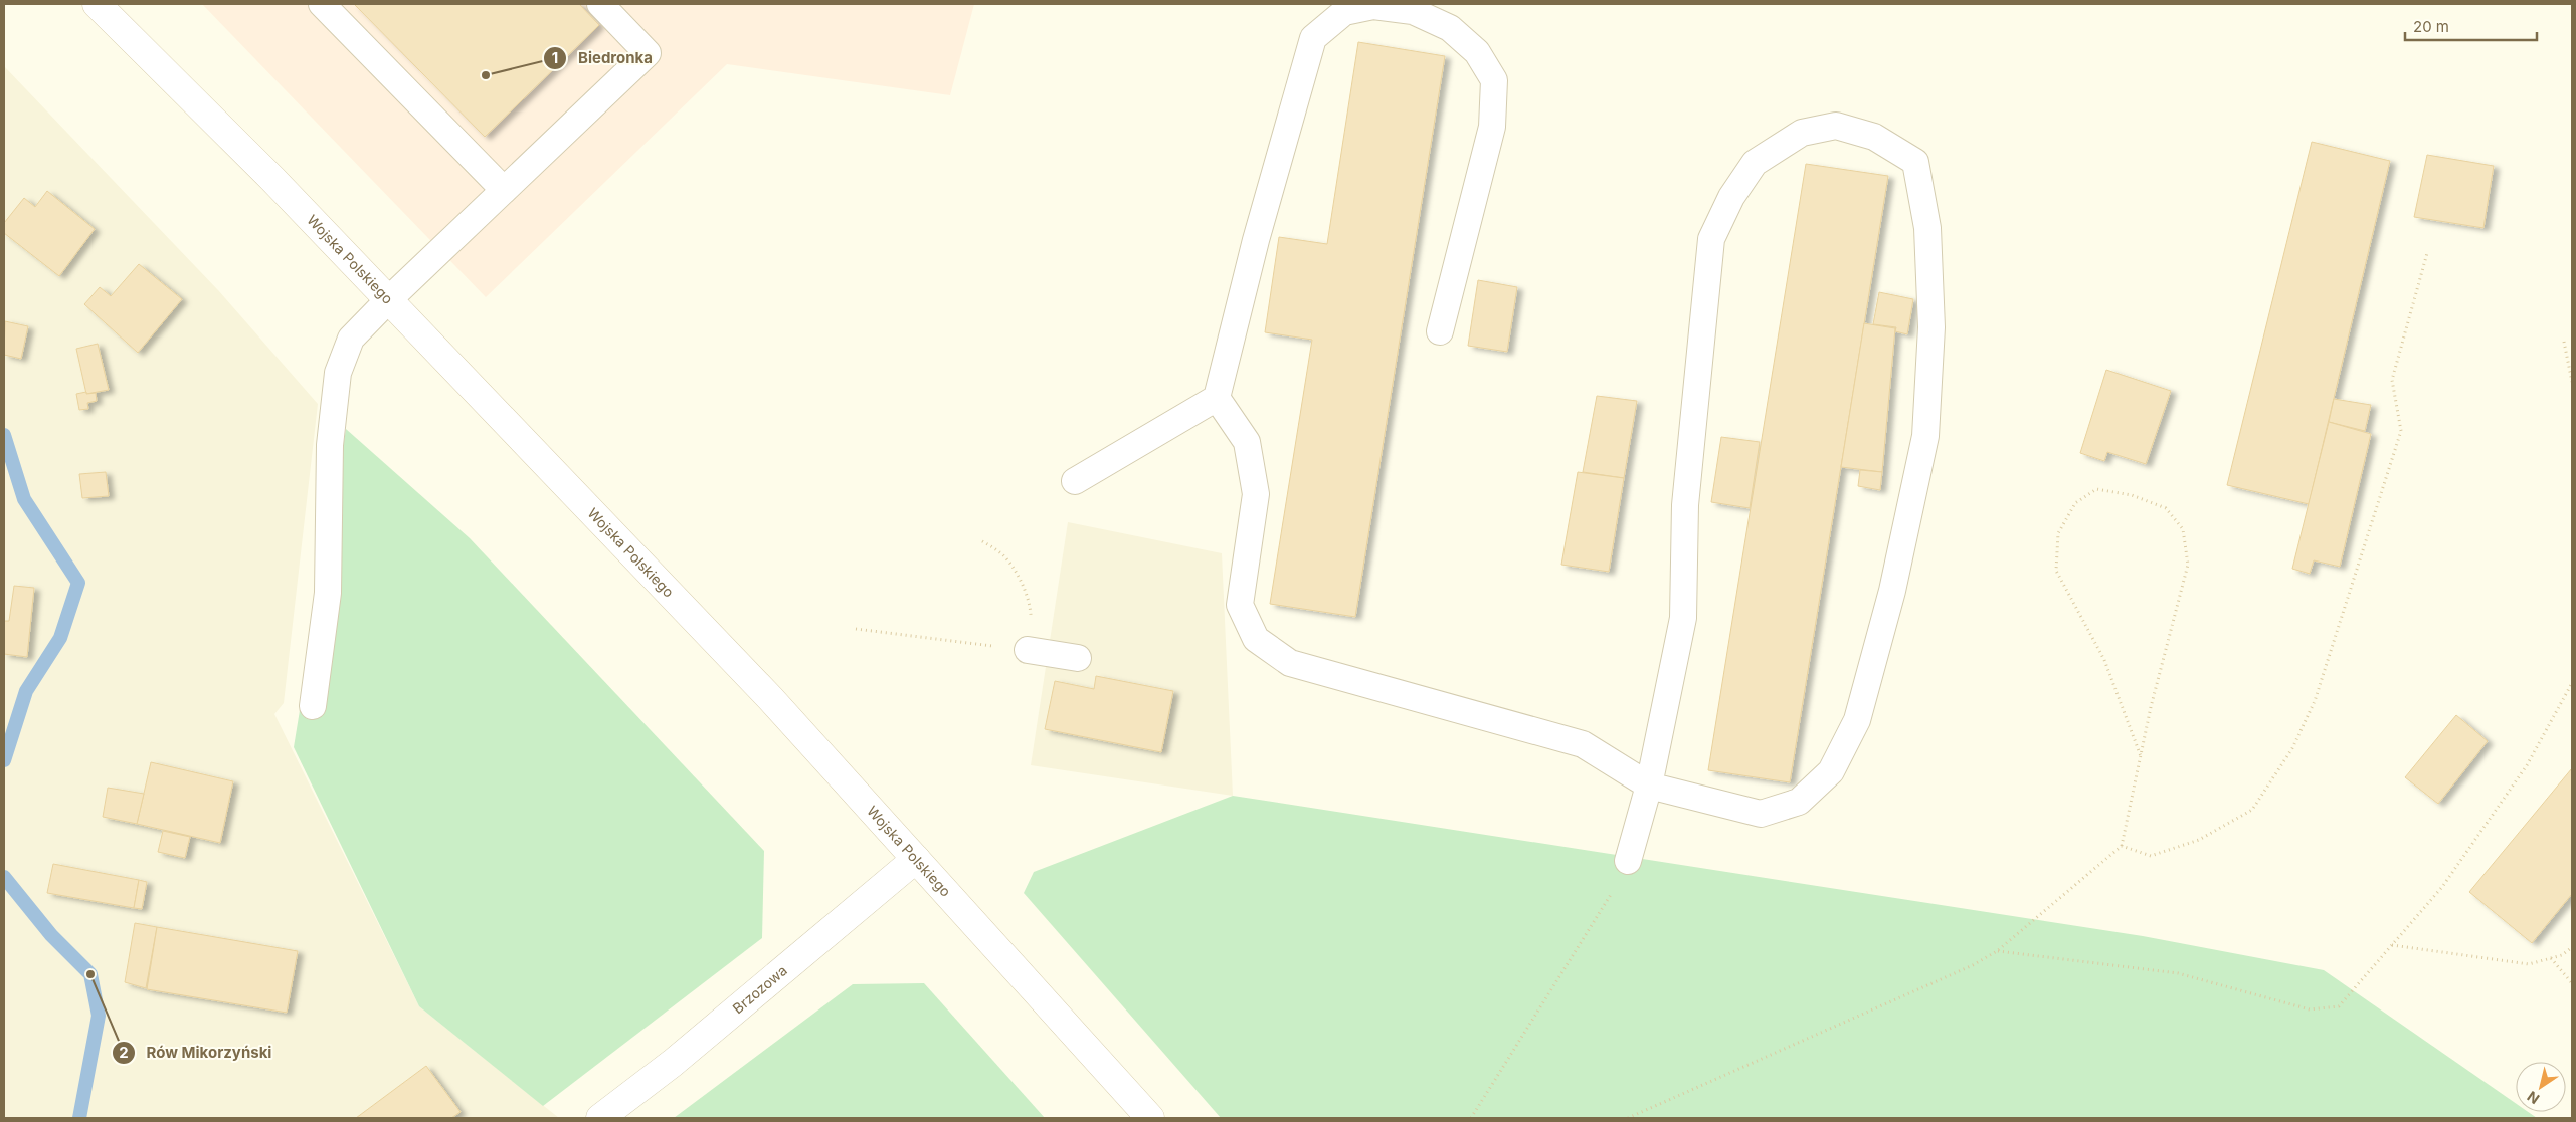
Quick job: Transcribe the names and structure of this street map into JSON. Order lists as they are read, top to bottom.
{
  "streets": {
    "street": ["Wojska Polskiego", "Brzozowa"]
  },
  "crossings": [
    ["Wojska Polskiego", "Brzozowa"]
  ],
  "places": ["Biedronka", "Rów Mikorzyński"],
  "scale_bar": "20 m",
  "north": "bottom left"
}
